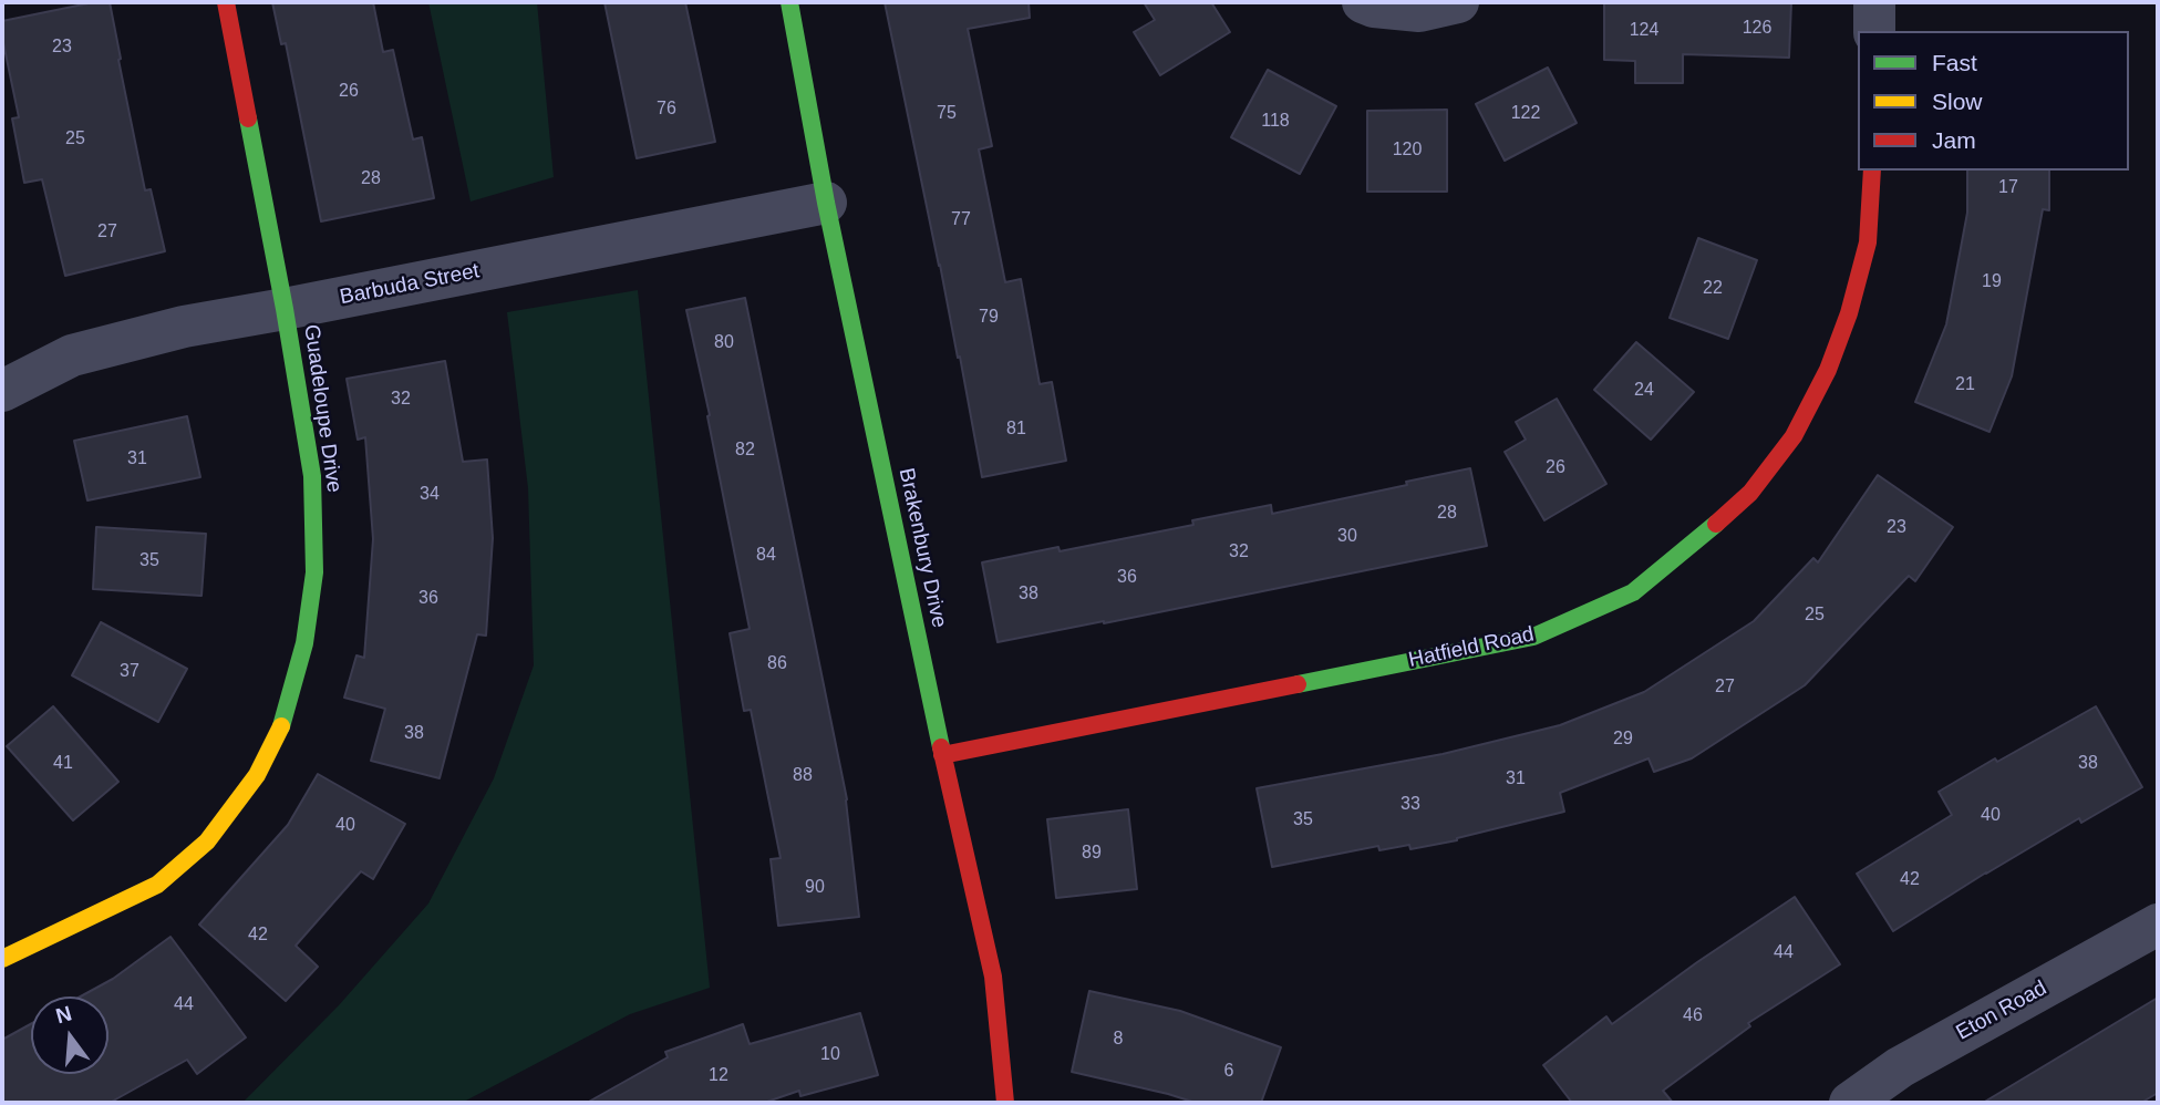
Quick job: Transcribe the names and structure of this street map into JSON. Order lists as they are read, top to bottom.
{
  "streets": {
    "street": [
      "Barbuda Street",
      "Guadeloupe Drive",
      "Brakenbury Drive",
      "Hatfield Road",
      "Eton Road"
    ]
  },
  "crossings": [
    ["Barbuda Street", "Guadeloupe Drive"],
    ["Barbuda Street", "Brakenbury Drive"],
    ["Brakenbury Drive", "Hatfield Road"]
  ],
  "house_numbers": [
    "126",
    "124",
    "23",
    "26",
    "76",
    "75",
    "122",
    "118",
    "25",
    "120",
    "28",
    "17",
    "77",
    "27",
    "19",
    "22",
    "79",
    "80",
    "21",
    "24",
    "32",
    "81",
    "82",
    "31",
    "26",
    "34",
    "28",
    "23",
    "30",
    "32",
    "84",
    "35",
    "36",
    "38",
    "36",
    "25",
    "86",
    "37",
    "27",
    "38",
    "29",
    "41",
    "38",
    "88",
    "31",
    "33",
    "40",
    "35",
    "40",
    "89",
    "42",
    "90",
    "42",
    "44",
    "44",
    "46",
    "8",
    "10",
    "6",
    "12"
  ],
  "legend": ["Fast", "Slow", "Jam"],
  "north": "top"
}
